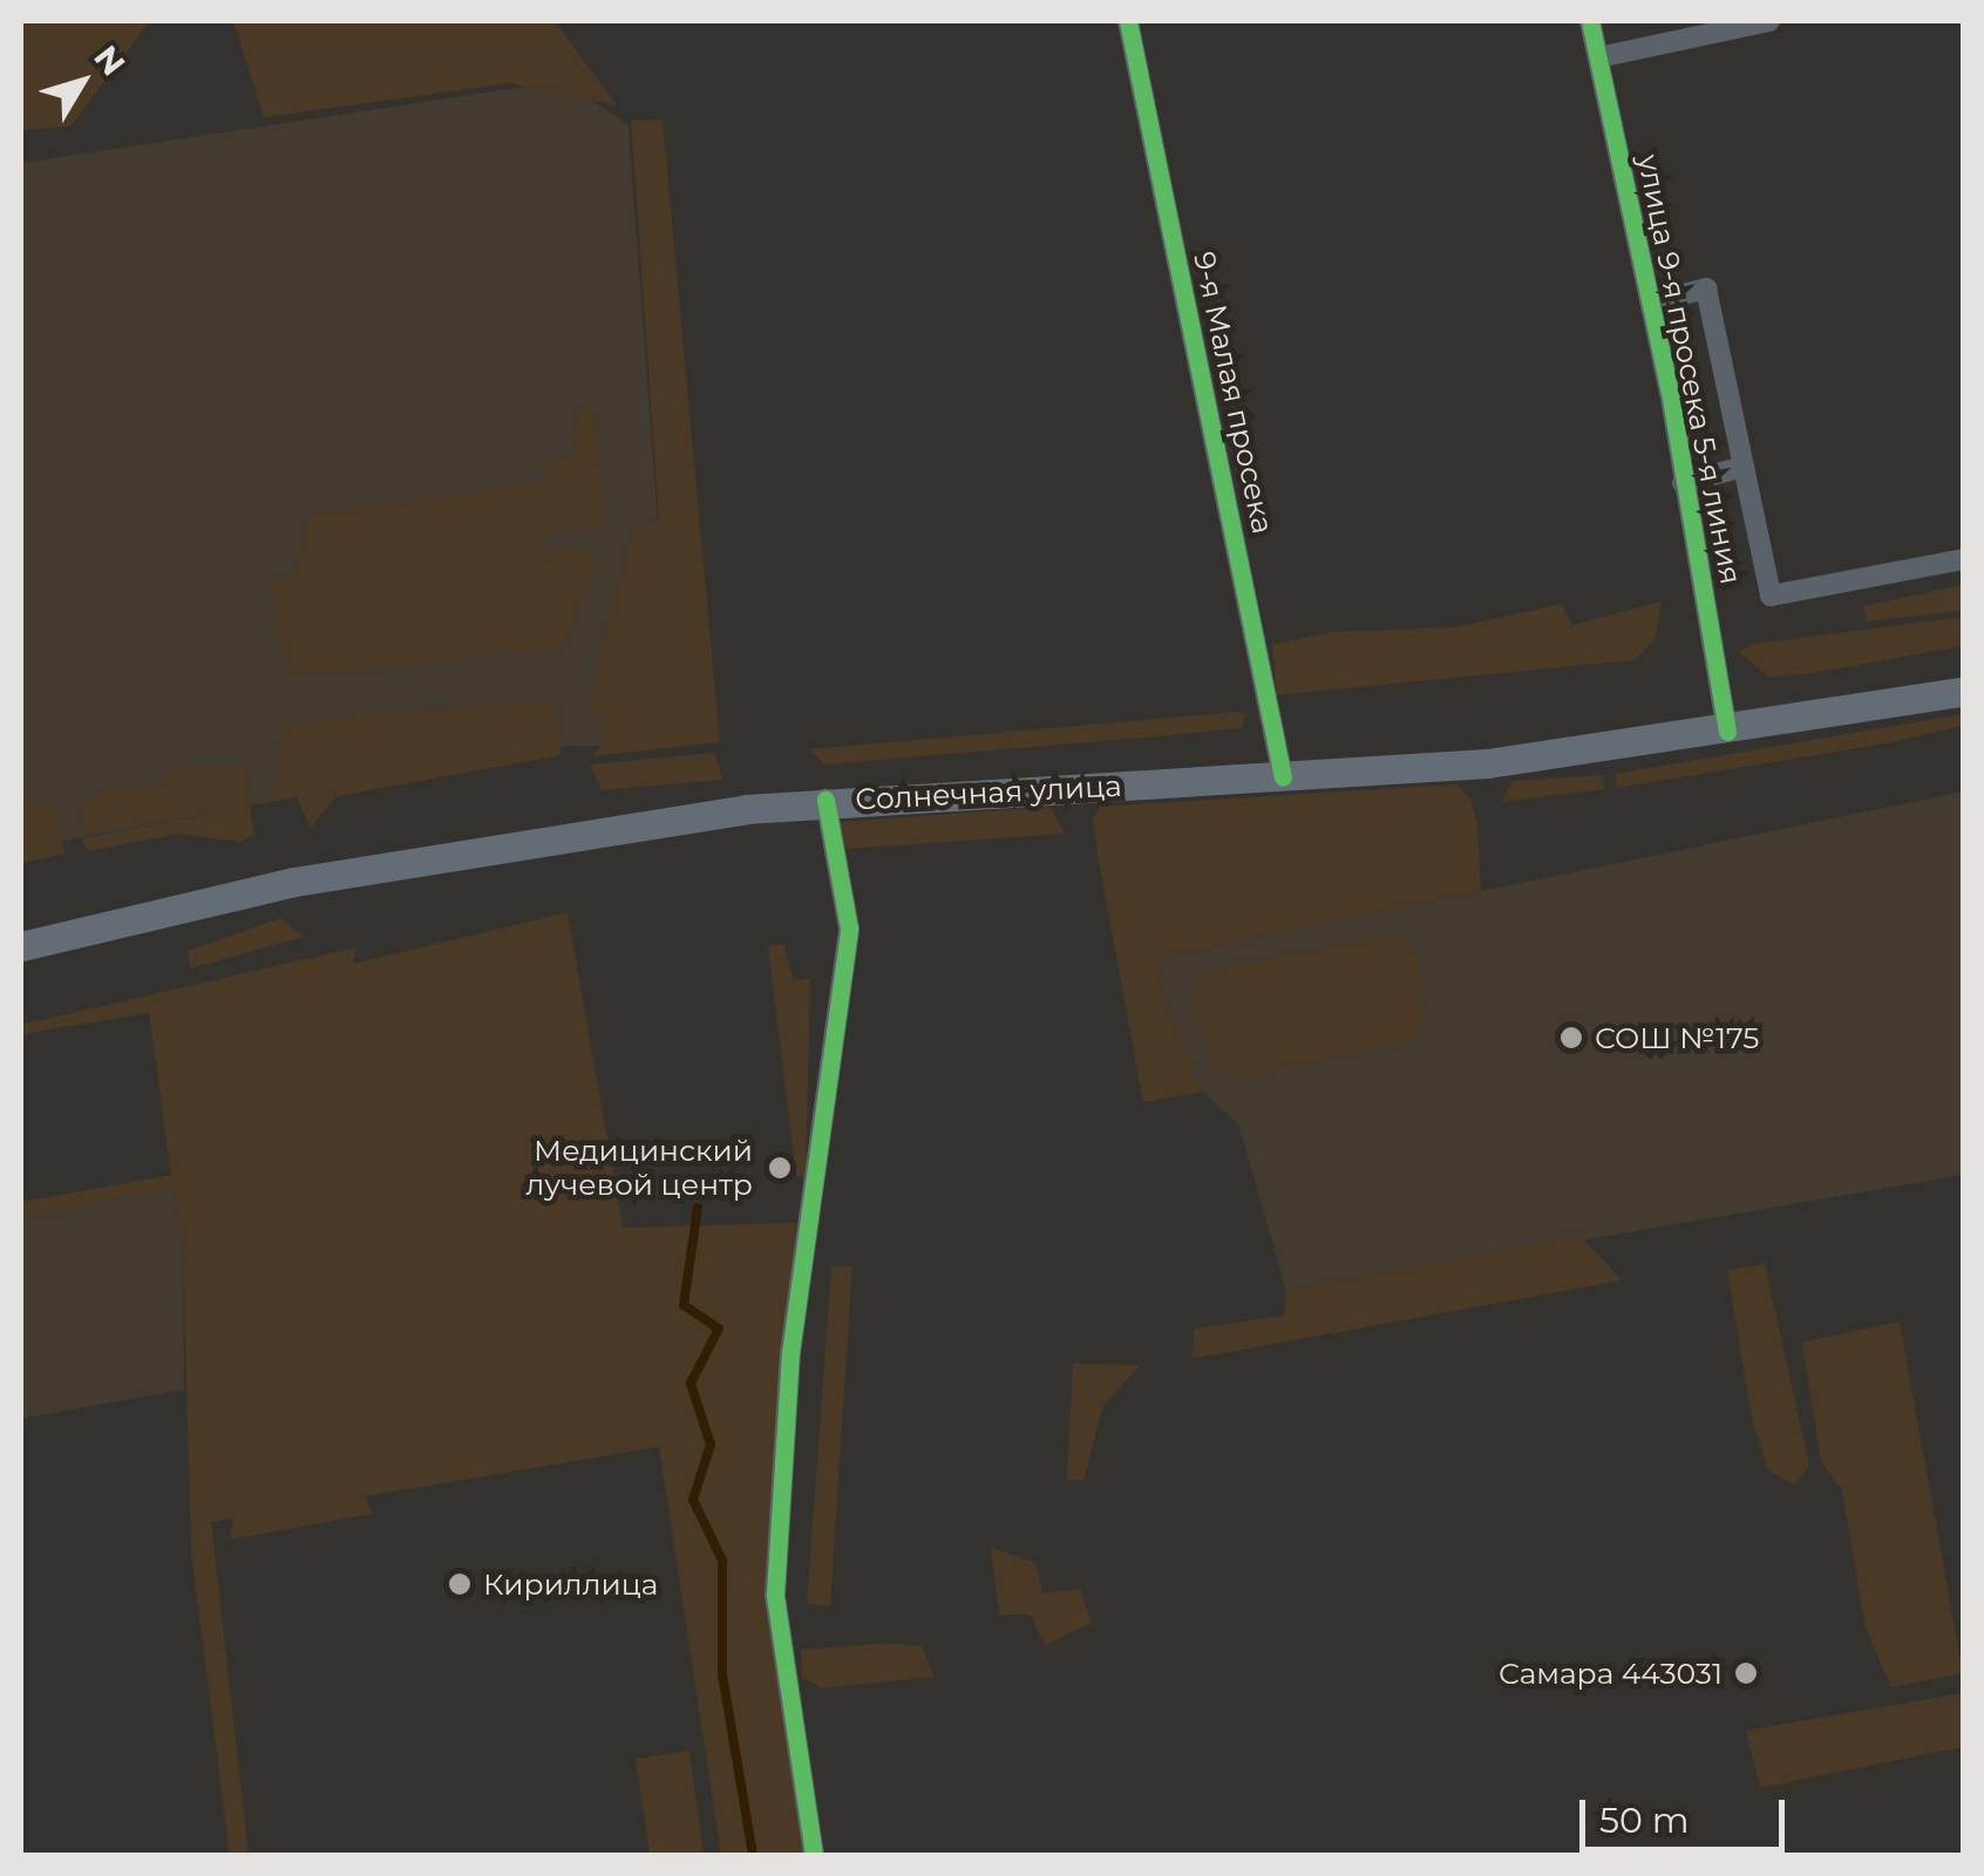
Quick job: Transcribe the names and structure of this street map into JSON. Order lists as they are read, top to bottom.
{
  "streets": {
    "main road": ["Солнечная улица"],
    "street": ["улица 9-я просека 5-я линия", "9-я Малая просека"]
  },
  "crossings": [
    ["улица 9-я просека 5-я линия", "Солнечная улица"],
    ["9-я Малая просека", "Солнечная улица"]
  ],
  "places": [
    "СОШ №175",
    "Медицинский лучевой центр",
    "Кириллица",
    "Самара 443031"
  ],
  "scale_bar": "50 m",
  "north": "top right"
}
